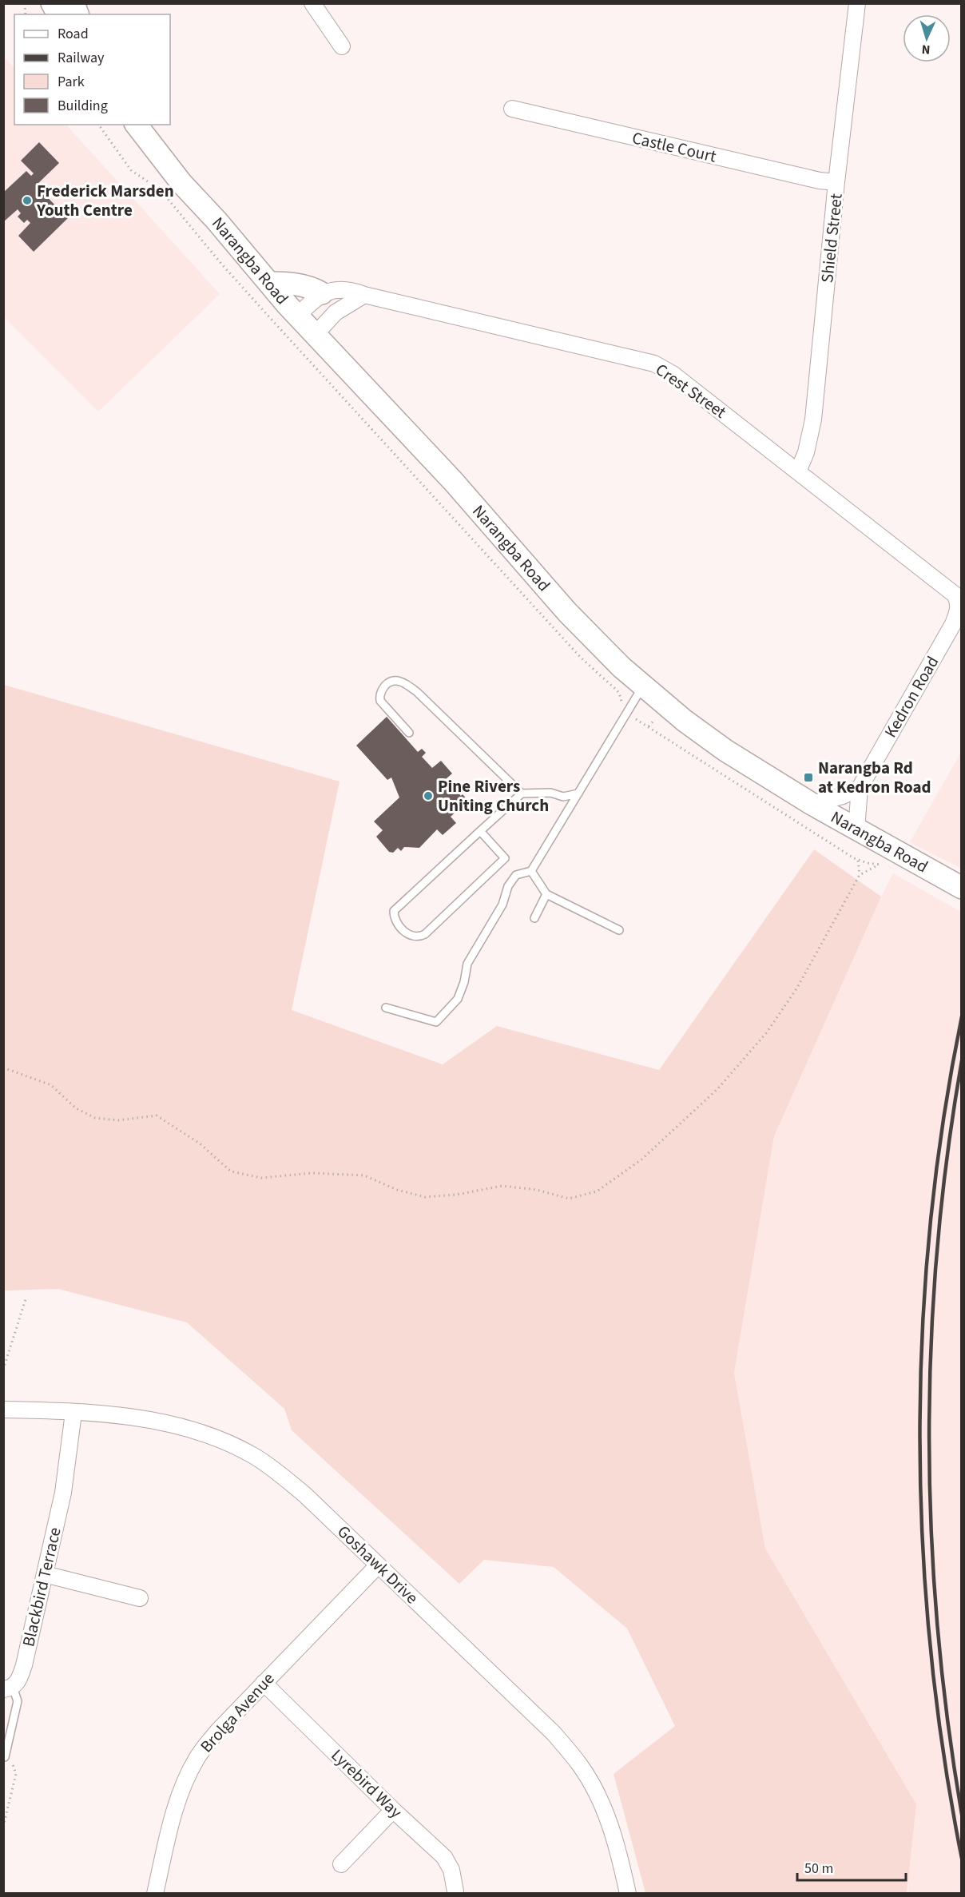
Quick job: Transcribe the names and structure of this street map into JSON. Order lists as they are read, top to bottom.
{
  "streets": {
    "main road": ["Narangba Road"],
    "street": [
      "Castle Court",
      "Shield Street",
      "Crest Street",
      "Kedron Road",
      "Goshawk Drive",
      "Blackbird Terrace",
      "Brolga Avenue",
      "Lyrebird Way"
    ]
  },
  "crossings": [
    ["Castle Court", "Shield Street"],
    ["Shield Street", "Crest Street"],
    ["Narangba Road", "Kedron Road"],
    ["Crest Street", "Kedron Road"],
    ["Goshawk Drive", "Blackbird Terrace"],
    ["Goshawk Drive", "Brolga Avenue"],
    ["Brolga Avenue", "Lyrebird Way"]
  ],
  "places": {
    "other": ["Frederick Marsden Youth Centre", "Pine Rivers Uniting Church"],
    "transit": ["Narangba Rd at Kedron Road"]
  },
  "legend": [
    "Road",
    "Railway",
    "Park",
    "Building"
  ],
  "scale_bar": "50 m",
  "north": "bottom"
}
